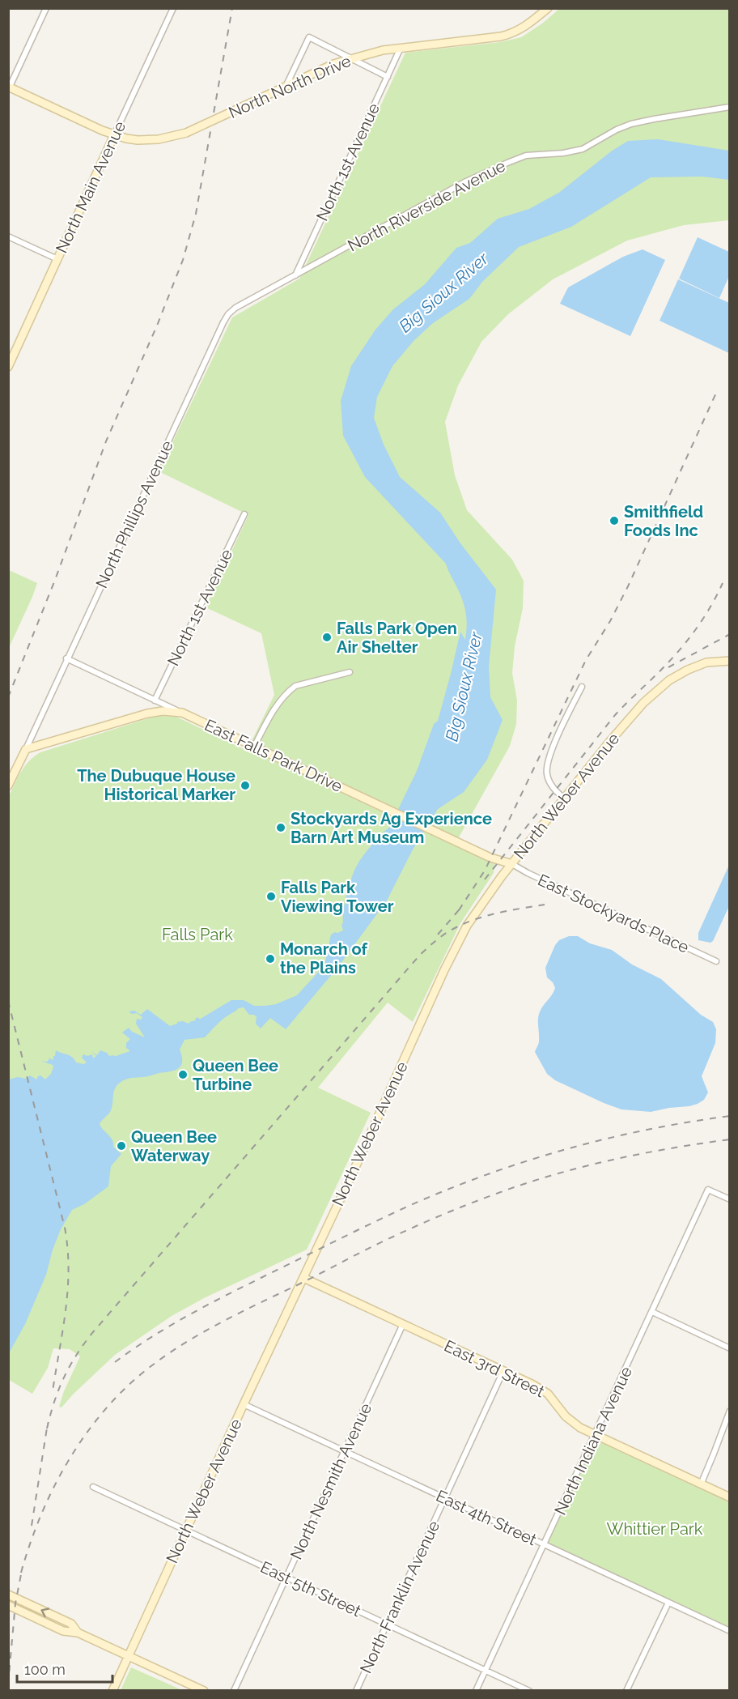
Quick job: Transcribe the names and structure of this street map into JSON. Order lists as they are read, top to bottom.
{
  "streets": {
    "street": [
      "North North Drive",
      "North 1st Avenue",
      "North Main Avenue",
      "North Riverside Avenue",
      "North Phillips Avenue",
      "East Falls Park Drive",
      "North Weber Avenue",
      "East Stockyards Place",
      "East 3rd Street",
      "North Indiana Avenue",
      "North Nesmith Avenue",
      "East 4th Street",
      "East 5th Street",
      "North Franklin Avenue"
    ]
  },
  "crossings": [
    ["North North Drive", "North 1st Avenue"],
    ["North North Drive", "North Main Avenue"],
    ["North 1st Avenue", "North Riverside Avenue"],
    ["North 1st Avenue", "North Phillips Avenue"],
    ["North Riverside Avenue", "North Phillips Avenue"],
    ["North Phillips Avenue", "East Falls Park Drive"],
    ["East Falls Park Drive", "North Weber Avenue"],
    ["East Falls Park Drive", "East Stockyards Place"],
    ["North Weber Avenue", "East Stockyards Place"],
    ["North Weber Avenue", "East 3rd Street"],
    ["North Weber Avenue", "East 4th Street"],
    ["North Weber Avenue", "East 5th Street"],
    ["East 3rd Street", "North Indiana Avenue"],
    ["East 3rd Street", "North Nesmith Avenue"],
    ["East 3rd Street", "North Franklin Avenue"],
    ["North Indiana Avenue", "East 4th Street"],
    ["North Indiana Avenue", "East 5th Street"],
    ["North Nesmith Avenue", "East 4th Street"],
    ["North Nesmith Avenue", "East 5th Street"],
    ["East 4th Street", "North Franklin Avenue"],
    ["East 5th Street", "North Franklin Avenue"]
  ],
  "water": ["Big Sioux River"],
  "parks": ["Falls Park", "Whittier Park"],
  "places": [
    "Smithfield Foods Inc",
    "Falls Park Open Air Shelter",
    "The Dubuque House Historical Marker",
    "Stockyards Ag Experience Barn Art Museum",
    "Falls Park Viewing Tower",
    "Monarch of the Plains",
    "Queen Bee Turbine",
    "Queen Bee Waterway"
  ],
  "scale_bar": "100 m"
}
